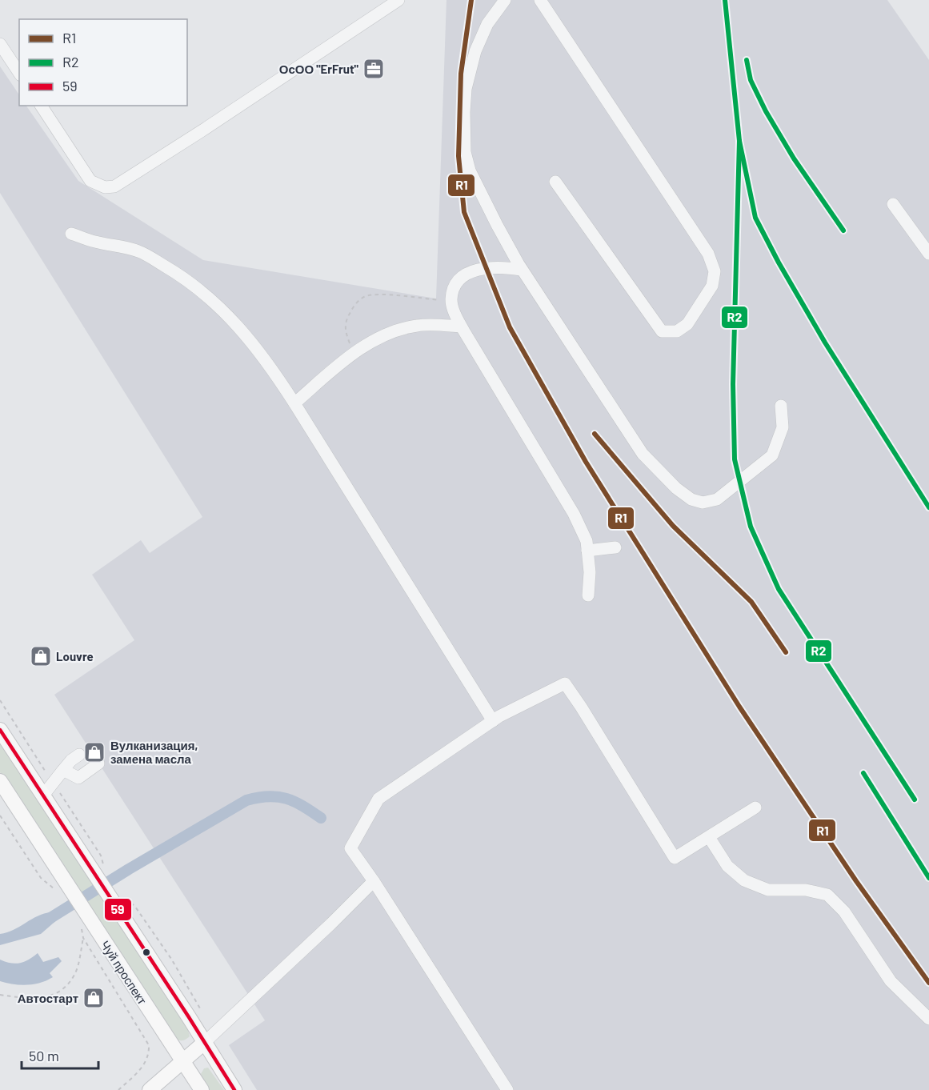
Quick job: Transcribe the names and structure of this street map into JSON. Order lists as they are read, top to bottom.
{
  "streets": {
    "main road": ["Чуй проспект"]
  },
  "places": {
    "office": ["ОсОО \"ErFrut\""],
    "shop": ["Louvre", "Вулканизация, замена масла", "Автостарт"]
  },
  "lines": ["transit line R1", "transit line R2", "transit line 59"],
  "legend": ["R1", "R2", "59"],
  "scale_bar": "50 m"
}
